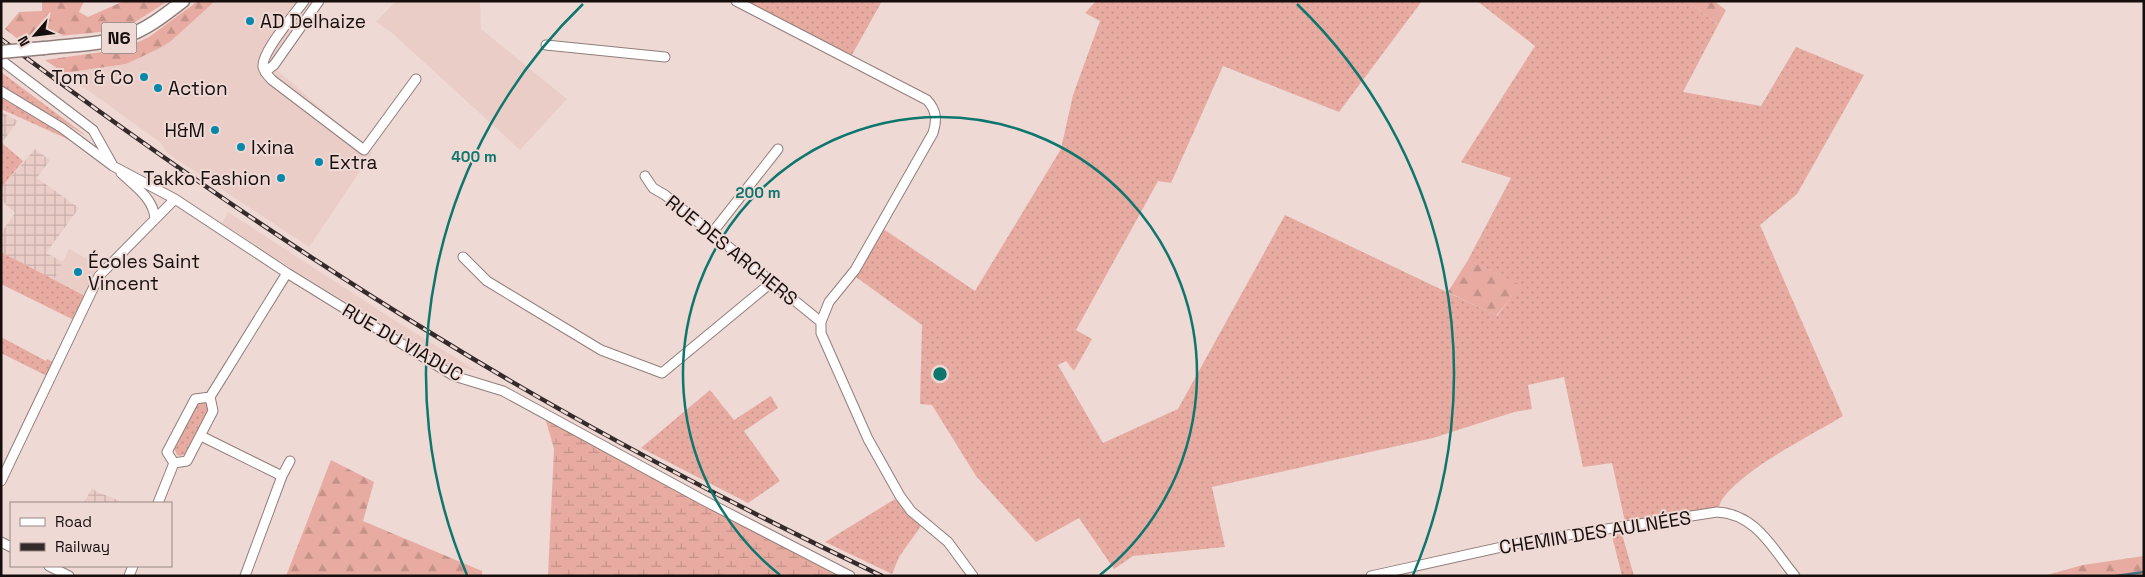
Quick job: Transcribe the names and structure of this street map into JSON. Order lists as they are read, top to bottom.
{
  "streets": {
    "main road": ["N6"],
    "street": ["RUE DES ARCHERS", "RUE DU VIADUC", "CHEMIN DES AULNÉES"]
  },
  "places": [
    "AD Delhaize",
    "Tom & Co",
    "Action",
    "H&M",
    "Ixina",
    "Extra",
    "Takko Fashion",
    "Écoles Saint Vincent"
  ],
  "legend": ["Road", "Railway"],
  "north": "bottom left",
  "rings": ["400 m", "200 m"]
}
